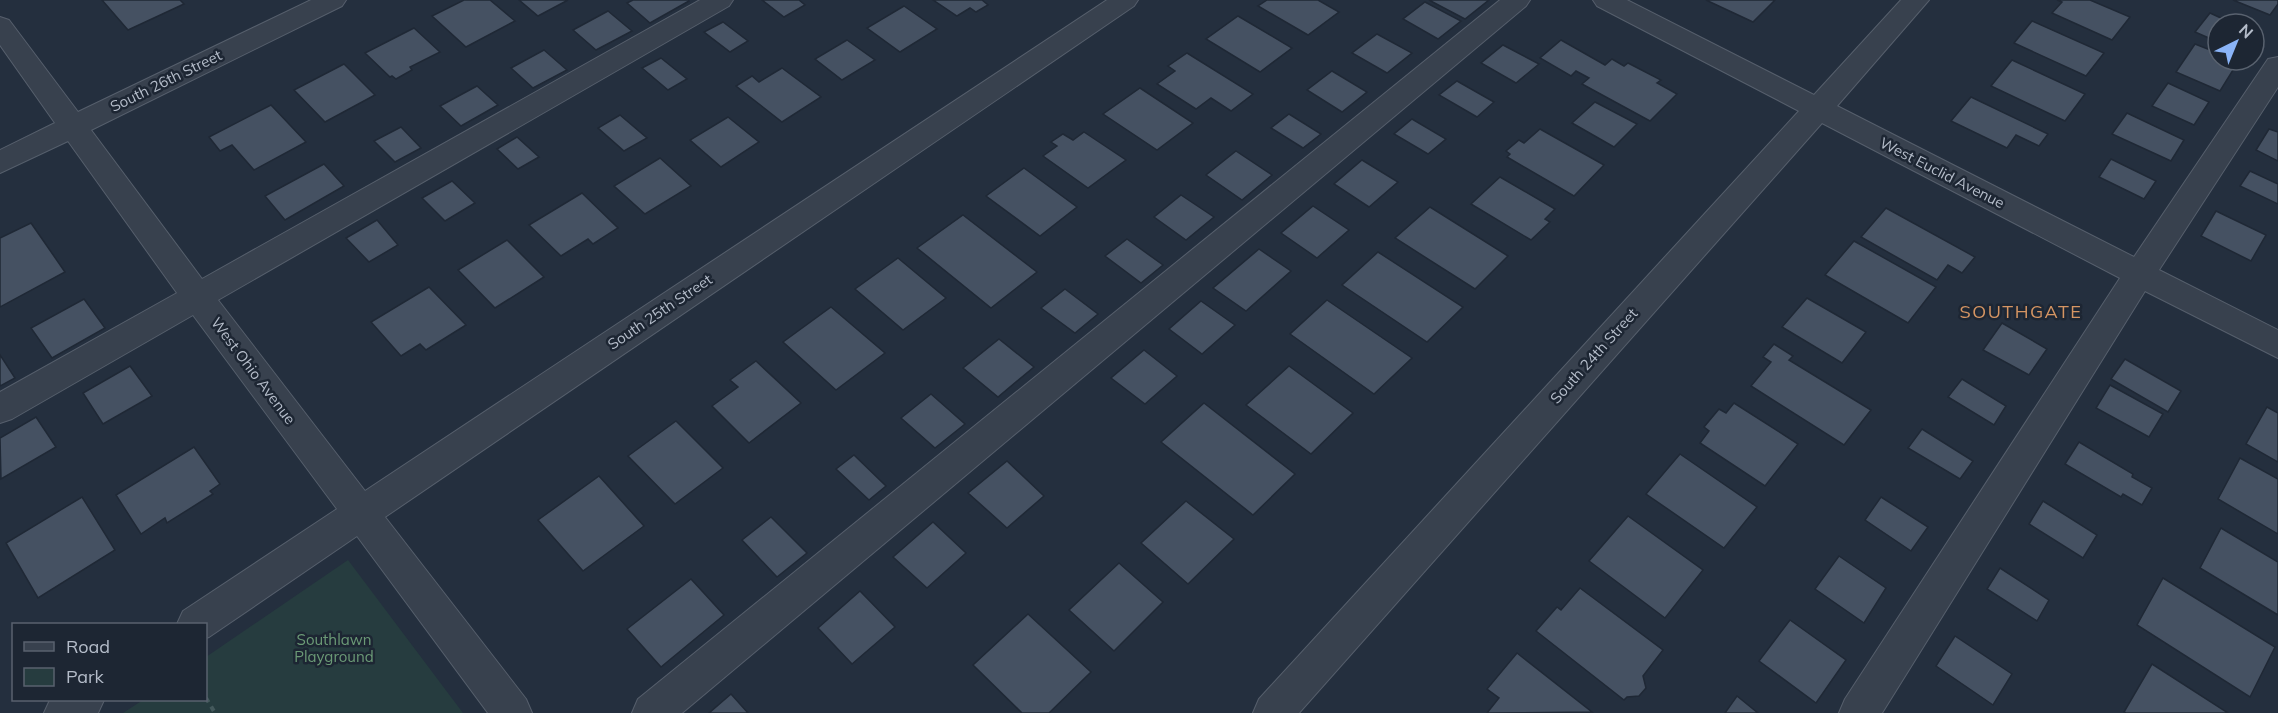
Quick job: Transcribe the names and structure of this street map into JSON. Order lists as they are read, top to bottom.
{
  "streets": {
    "street": [
      "South 26th Street",
      "West Euclid Avenue",
      "South 25th Street",
      "South 24th Street",
      "West Ohio Avenue"
    ]
  },
  "crossings": [
    ["South 26th Street", "West Ohio Avenue"],
    ["West Euclid Avenue", "South 24th Street"],
    ["South 25th Street", "West Ohio Avenue"]
  ],
  "districts": ["SOUTHGATE"],
  "parks": ["Southlawn Playground"],
  "legend": ["Road", "Park"],
  "north": "top right"
}
